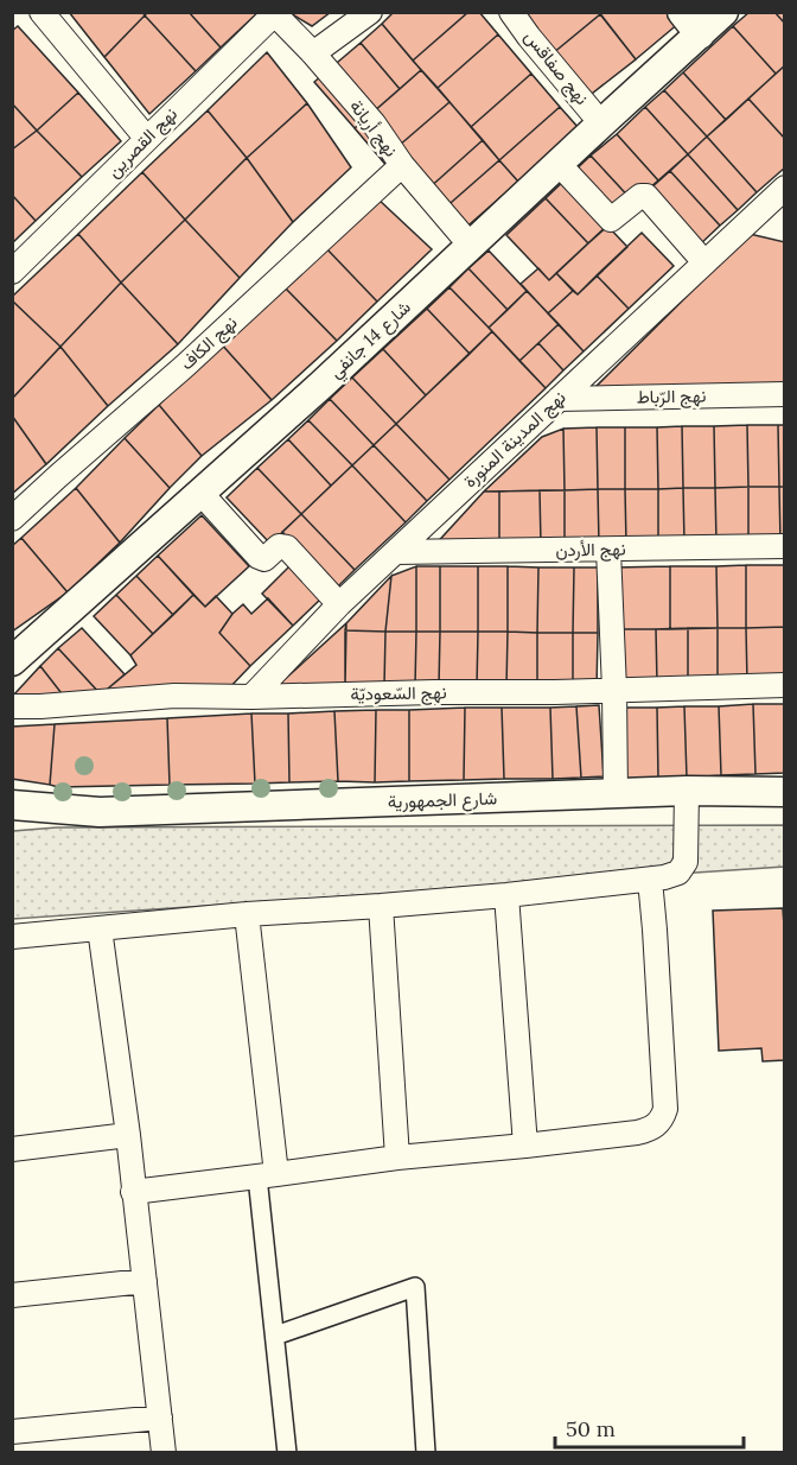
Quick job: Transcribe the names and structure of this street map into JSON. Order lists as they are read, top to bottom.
{
  "streets": {
    "street": [
      "نهج صفاقس",
      "نهج أريانة",
      "نهج القصرين",
      "شارع 14 جانفي",
      "نهج الكاف",
      "نهج الرّباط",
      "نهج المدينة المنورة",
      "نهج الأردن",
      "نهج السّعوديّة",
      "شارع الجمهورية"
    ]
  },
  "crossings": [
    ["نهج صفاقس", "شارع 14 جانفي"],
    ["نهج أريانة", "نهج القصرين"],
    ["نهج أريانة", "شارع 14 جانفي"],
    ["نهج أريانة", "نهج الكاف"],
    ["نهج الرّباط", "نهج المدينة المنورة"],
    ["نهج المدينة المنورة", "نهج الأردن"],
    ["نهج المدينة المنورة", "نهج السّعوديّة"]
  ],
  "scale_bar": "50 m"
}
